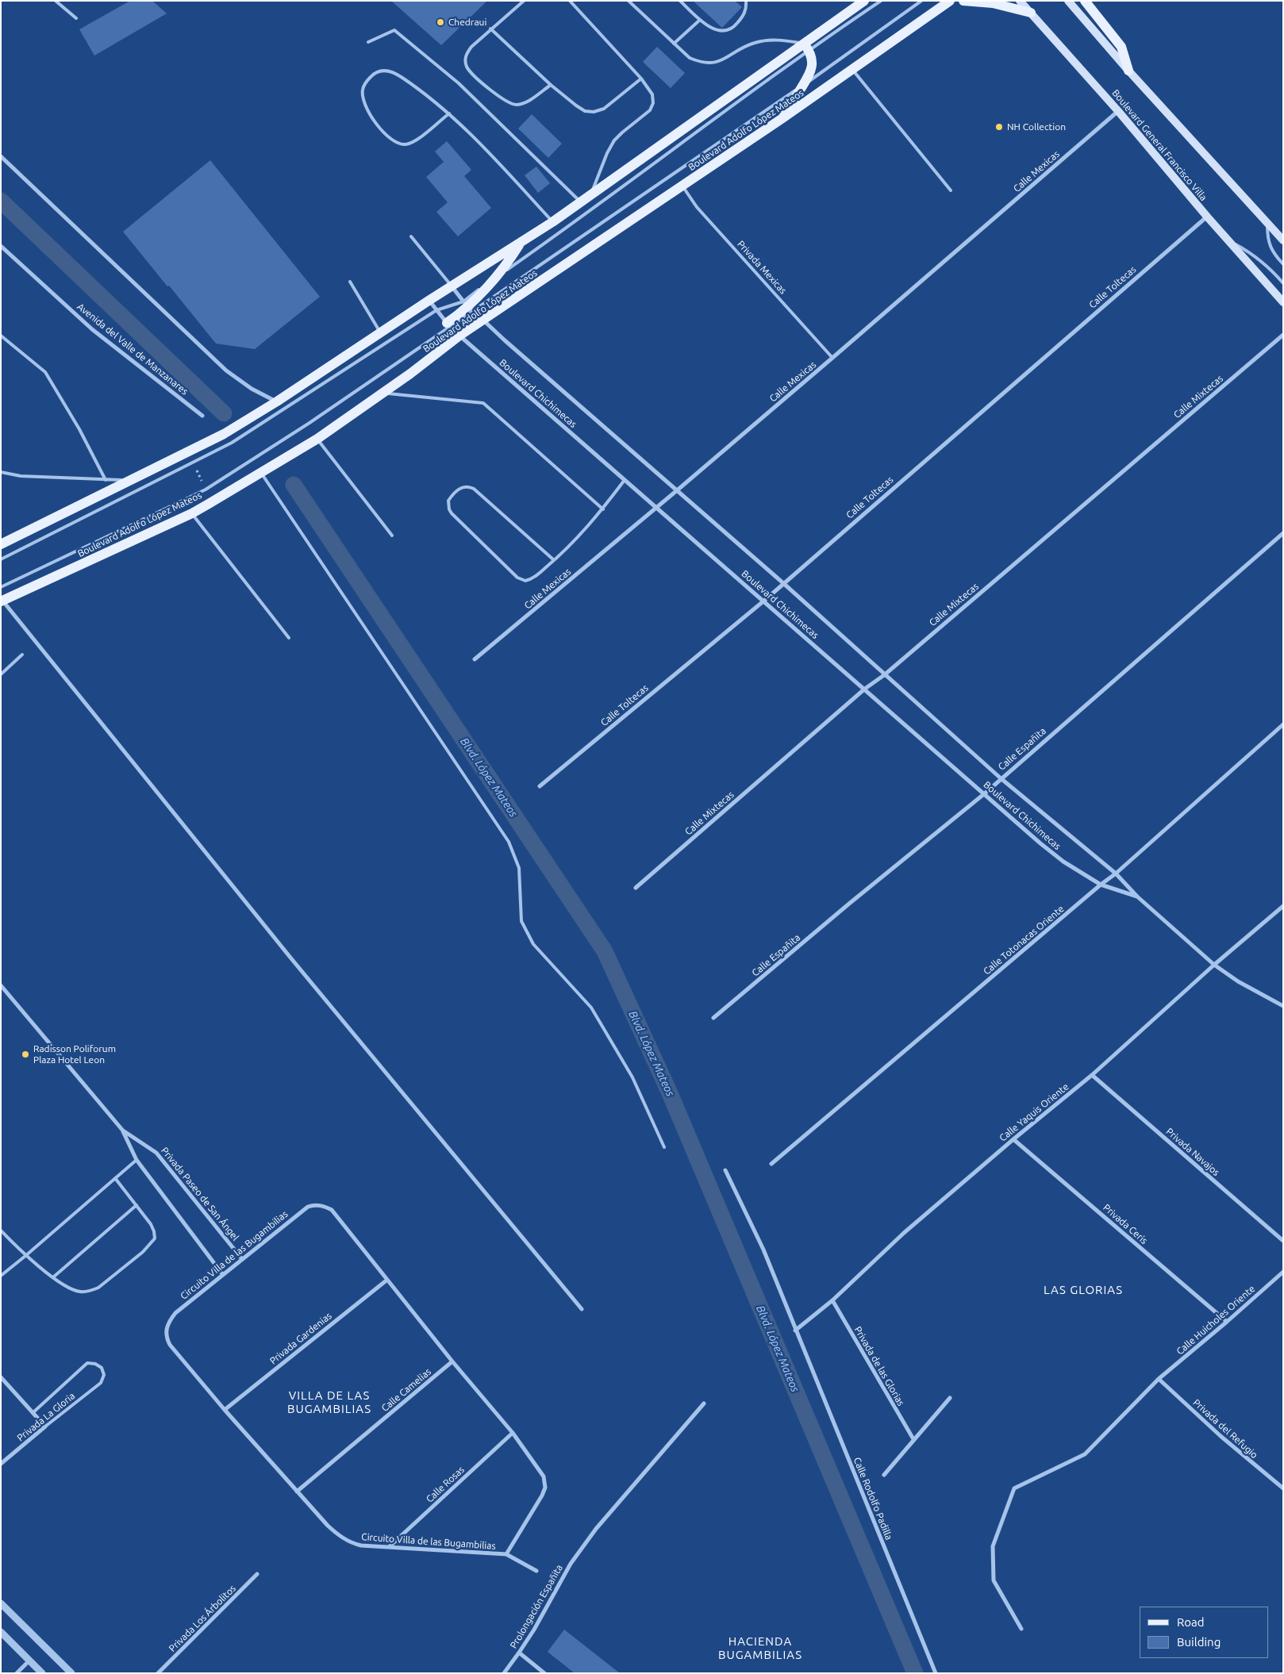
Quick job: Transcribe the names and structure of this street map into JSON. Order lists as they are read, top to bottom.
{
  "streets": {
    "main road": ["Boulevard Adolfo López Mateos", "Boulevard General Francisco Villa"],
    "street": [
      "Calle Mexicas",
      "Calle Toltecas",
      "Avenida del Valle de Manzanares",
      "Boulevard Chichimecas",
      "Calle Mixtecas",
      "Calle Españita",
      "Calle Totonacas Oriente",
      "Calle Yaquis Oriente",
      "Privada Navajos",
      "Privada Paseo de San Ángel",
      "Privada Ceris",
      "Circuito Villa de las Bugambilias",
      "Calle Huicholes Oriente",
      "Privada Gardenias",
      "Privada de las Glorias",
      "Calle Camelias",
      "Privada La Gloria",
      "Privada del Refugio",
      "Calle Rosas",
      "Calle Rodolfo Padilla",
      "Prolongación Españita",
      "Privada Los Árbolitos"
    ],
    "lane": ["Privada Mexicas"]
  },
  "crossings": [
    ["Boulevard Adolfo López Mateos", "Privada Mexicas"],
    ["Boulevard Adolfo López Mateos", "Boulevard Chichimecas"],
    ["Boulevard General Francisco Villa", "Calle Mexicas"],
    ["Boulevard General Francisco Villa", "Calle Toltecas"],
    ["Calle Mexicas", "Privada Mexicas"],
    ["Calle Mexicas", "Boulevard Chichimecas"],
    ["Calle Toltecas", "Boulevard Chichimecas"],
    ["Boulevard Chichimecas", "Calle Mixtecas"],
    ["Boulevard Chichimecas", "Calle Españita"],
    ["Boulevard Chichimecas", "Calle Totonacas Oriente"],
    ["Boulevard Chichimecas", "Calle Yaquis Oriente"],
    ["Calle Yaquis Oriente", "Privada Navajos"],
    ["Calle Yaquis Oriente", "Privada Ceris"],
    ["Calle Yaquis Oriente", "Privada de las Glorias"],
    ["Calle Yaquis Oriente", "Calle Rodolfo Padilla"],
    ["Privada Paseo de San Ángel", "Circuito Villa de las Bugambilias"],
    ["Privada Ceris", "Calle Huicholes Oriente"],
    ["Circuito Villa de las Bugambilias", "Privada Gardenias"],
    ["Circuito Villa de las Bugambilias", "Calle Camelias"],
    ["Circuito Villa de las Bugambilias", "Calle Rosas"],
    ["Calle Huicholes Oriente", "Privada del Refugio"]
  ],
  "districts": ["LAS GLORIAS", "VILLA DE LAS BUGAMBILIAS", "HACIENDA BUGAMBILIAS"],
  "water": ["Blvd. López Mateos"],
  "places": ["Chedraui", "NH Collection", "Radisson Poliforum Plaza Hotel Leon"],
  "legend": ["Road", "Building"]
}
